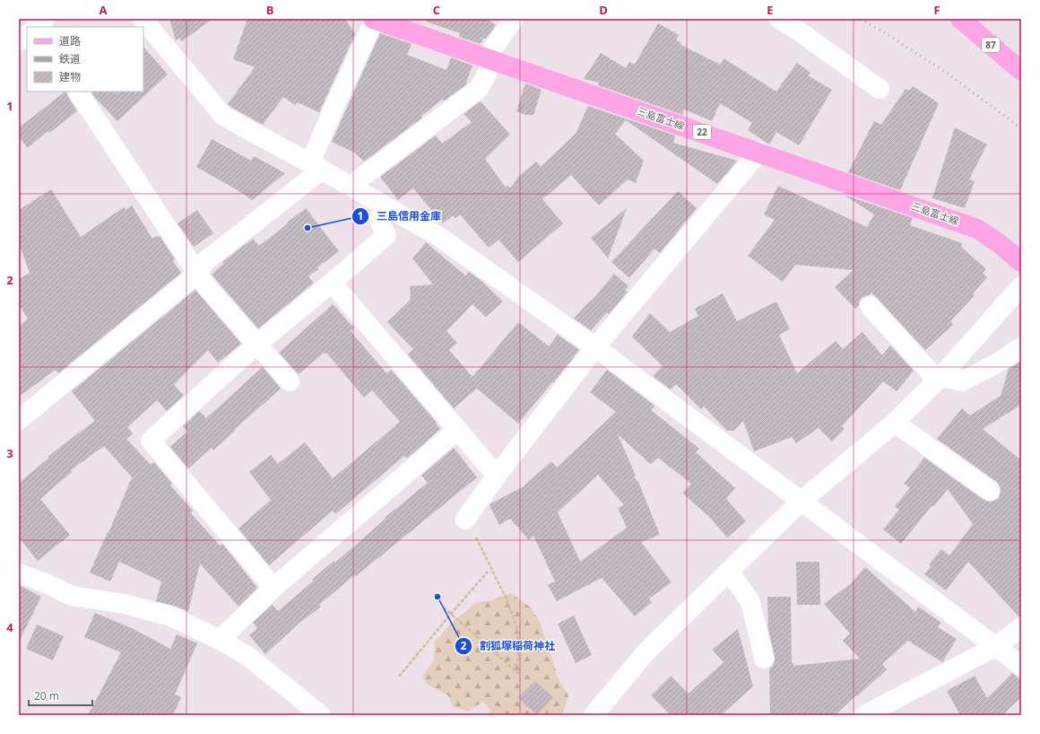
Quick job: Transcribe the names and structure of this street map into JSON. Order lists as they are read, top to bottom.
{
  "streets": {
    "main road": ["87", "三島富士線", "22"]
  },
  "places": ["三島信用金庫", "割狐塚稲荷神社"],
  "legend": ["道路", "鉄道", "建物"],
  "scale_bar": "20 m",
  "grid": {
    "columns": [
      "A",
      "B",
      "C",
      "D",
      "E",
      "F"
    ],
    "rows": [
      "1",
      "2",
      "3",
      "4"
    ]
  }
}
